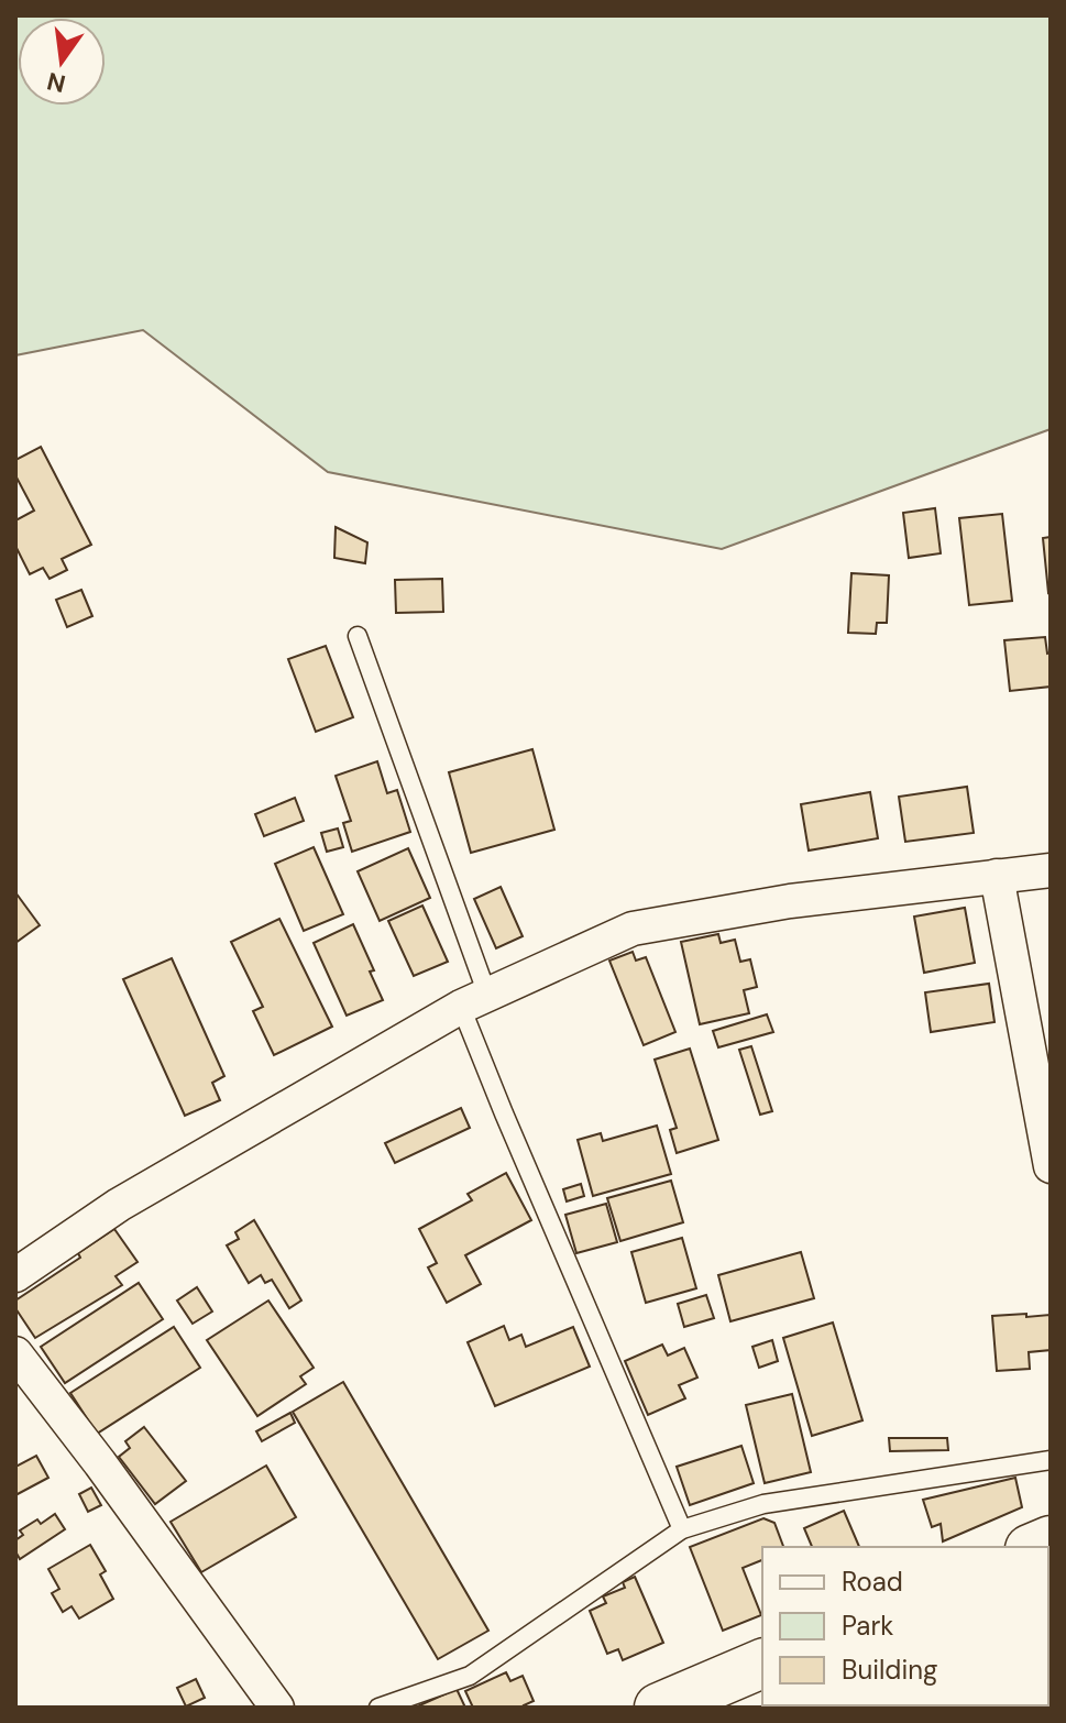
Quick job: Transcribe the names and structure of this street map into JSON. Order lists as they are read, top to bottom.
{
  "legend": ["Road", "Park", "Building"],
  "north": "bottom"
}
